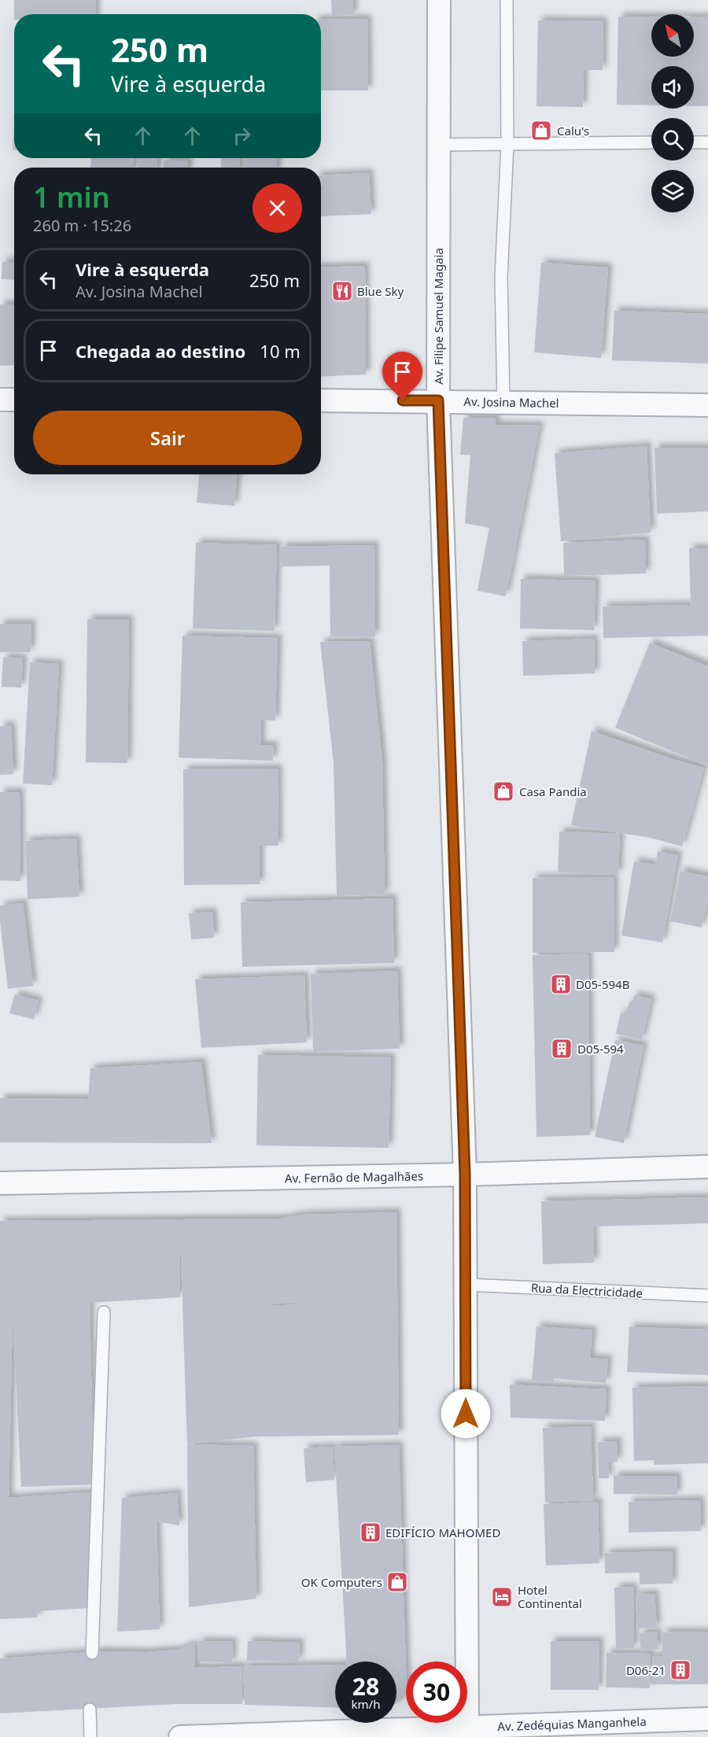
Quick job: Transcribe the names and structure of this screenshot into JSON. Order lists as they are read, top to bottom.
{
  "streets": {
    "street": [
      "Av. Filipe Samuel Magaia",
      "Av. Josina Machel",
      "Av. Fernão de Magalhães",
      "Av. Zedéquias Manganhela"
    ],
    "lane": ["Rua da Electricidade"]
  },
  "crossings": [
    ["Av. Filipe Samuel Magaia", "Av. Josina Machel"],
    ["Av. Filipe Samuel Magaia", "Av. Fernão de Magalhães"],
    ["Av. Filipe Samuel Magaia", "Rua da Electricidade"],
    ["Av. Filipe Samuel Magaia", "Av. Zedéquias Manganhela"]
  ],
  "places": {
    "shop": ["Calu's", "Casa Pandia", "OK Computers"],
    "restaurant": ["Blue Sky"],
    "building": [
      "D05-594B",
      "D05-594",
      "EDIFÍCIO MAHOMED",
      "D06-21"
    ],
    "hotel": ["Hotel Continental"]
  },
  "north": "top left",
  "page": {
    "turn": ["250 m", "Vire à esquerda"],
    "heading": ["1 min", "260 m · 15:26"],
    "list": [
      {
        "name": "Vire à esquerda",
        "note": "Av. Josina Machel",
        "value": "250 m"
      },
      {
        "name": "Chegada ao destino",
        "value": "10 m"
      }
    ],
    "buttons": "Sair",
    "speed": "28 km/h",
    "limit": "30"
  }
}
